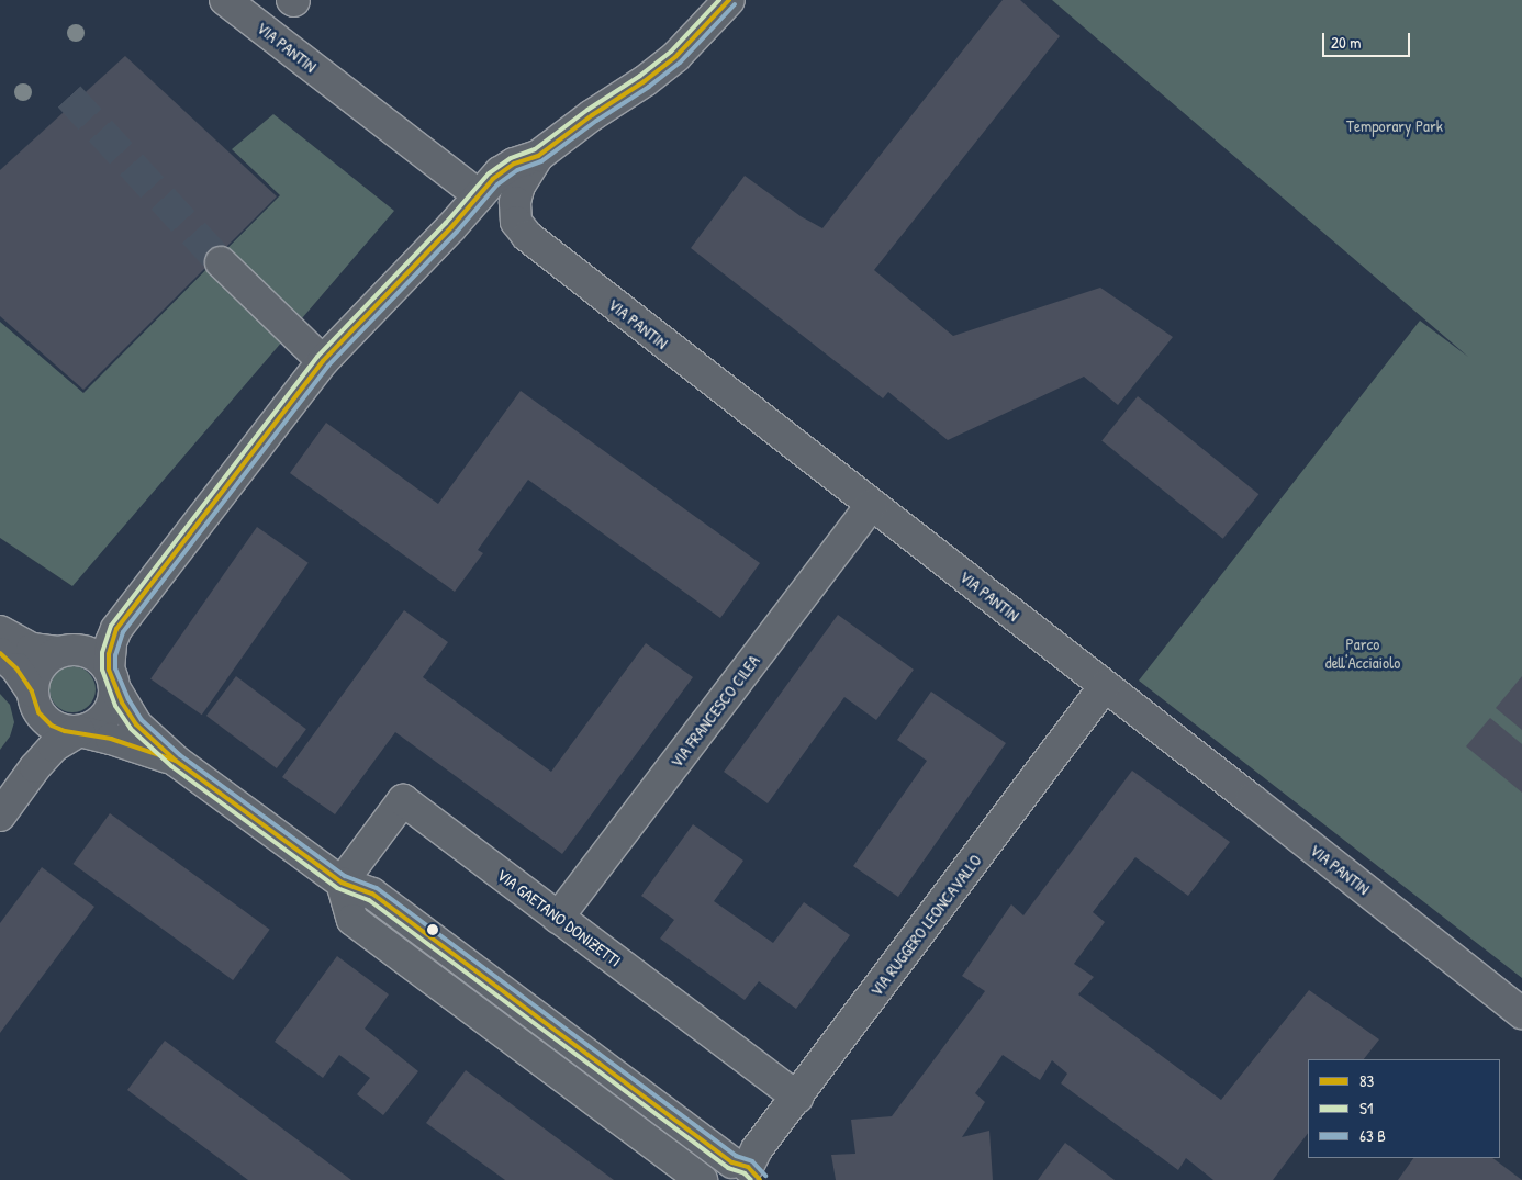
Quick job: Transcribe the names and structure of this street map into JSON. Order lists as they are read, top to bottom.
{
  "streets": {
    "street": [
      "VIA PANTIN",
      "VIA FRANCESCO CILEA",
      "VIA GAETANO DONIZETTI",
      "VIA RUGGERO LEONCAVALLO"
    ]
  },
  "crossings": [
    ["VIA PANTIN", "VIA FRANCESCO CILEA"],
    ["VIA PANTIN", "VIA RUGGERO LEONCAVALLO"],
    ["VIA FRANCESCO CILEA", "VIA GAETANO DONIZETTI"],
    ["VIA GAETANO DONIZETTI", "VIA RUGGERO LEONCAVALLO"]
  ],
  "parks": ["Temporary Park", "Parco dell'Acciaiolo"],
  "lines": ["transit line 83", "transit line S1"],
  "legend": ["83", "S1", "63 B"],
  "scale_bar": "20 m"
}
